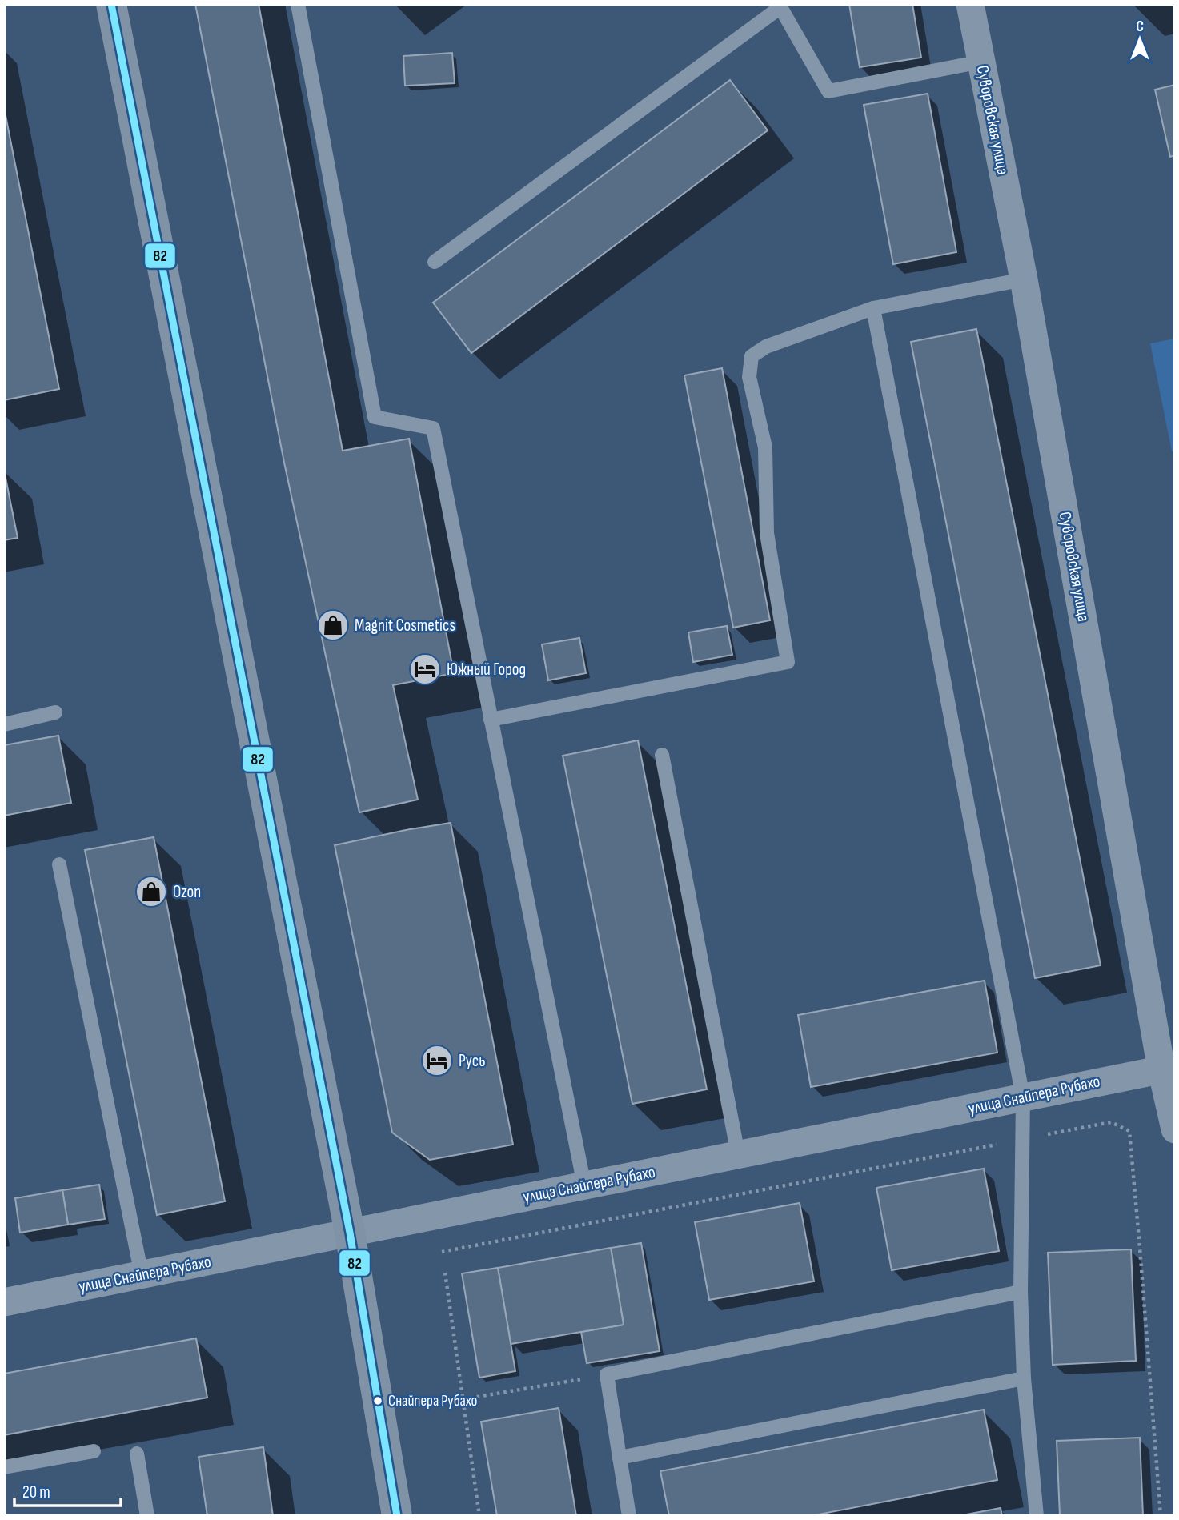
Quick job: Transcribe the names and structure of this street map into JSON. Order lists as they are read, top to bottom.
{
  "streets": {
    "street": ["Суворовская улица", "улица Снайпера Рубахо"]
  },
  "crossings": [
    ["Суворовская улица", "улица Снайпера Рубахо"]
  ],
  "places": {
    "shop": ["Magnit Cosmetics", "Ozon"],
    "hotel": ["Южный Город", "Русь"],
    "other": ["Снайпера Рубахо"]
  },
  "lines": ["transit line 82"],
  "scale_bar": "20 m",
  "north": "top"
}
